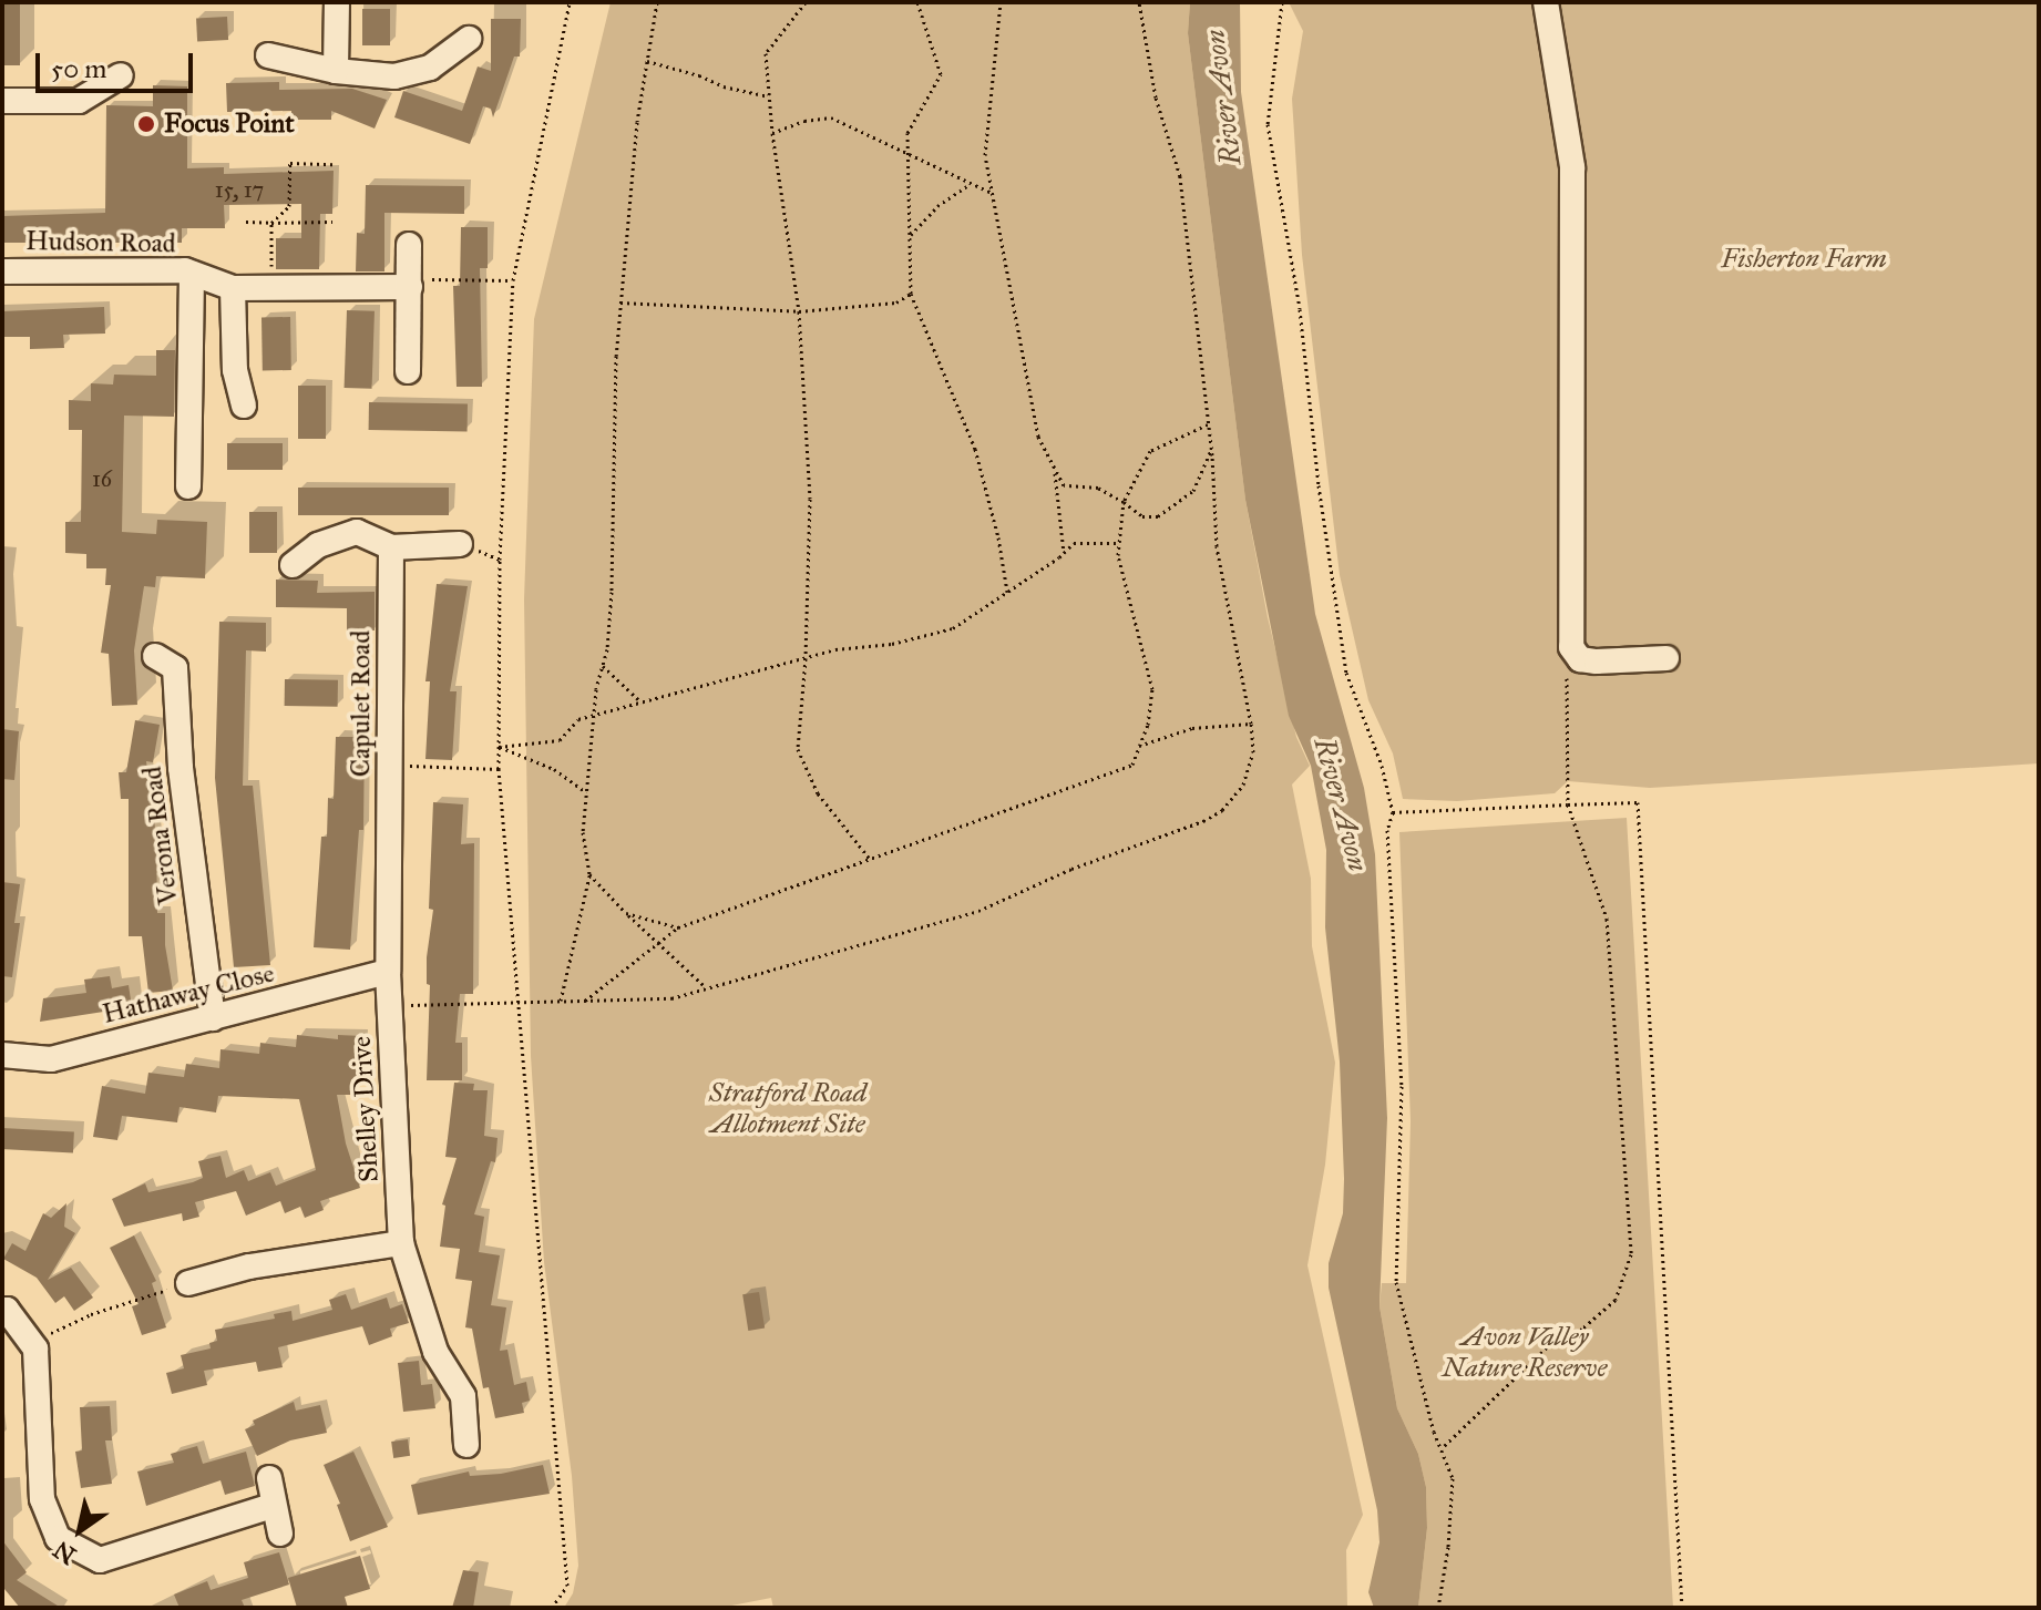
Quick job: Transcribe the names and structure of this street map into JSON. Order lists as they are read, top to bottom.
{
  "streets": {
    "street": [
      "Hudson Road",
      "Capulet Road",
      "Verona Road",
      "Hathaway Close",
      "Shelley Drive"
    ]
  },
  "crossings": [
    ["Capulet Road", "Hathaway Close"],
    ["Capulet Road", "Shelley Drive"],
    ["Verona Road", "Hathaway Close"],
    ["Hathaway Close", "Shelley Drive"]
  ],
  "water": ["River Avon"],
  "parks": ["Fisherton Farm", "Stratford Road Allotment Site", "Avon Valley Nature Reserve"],
  "places": ["Focus Point"],
  "house_numbers": ["15, 17", "16"],
  "scale_bar": "50 m",
  "north": "bottom left"
}
